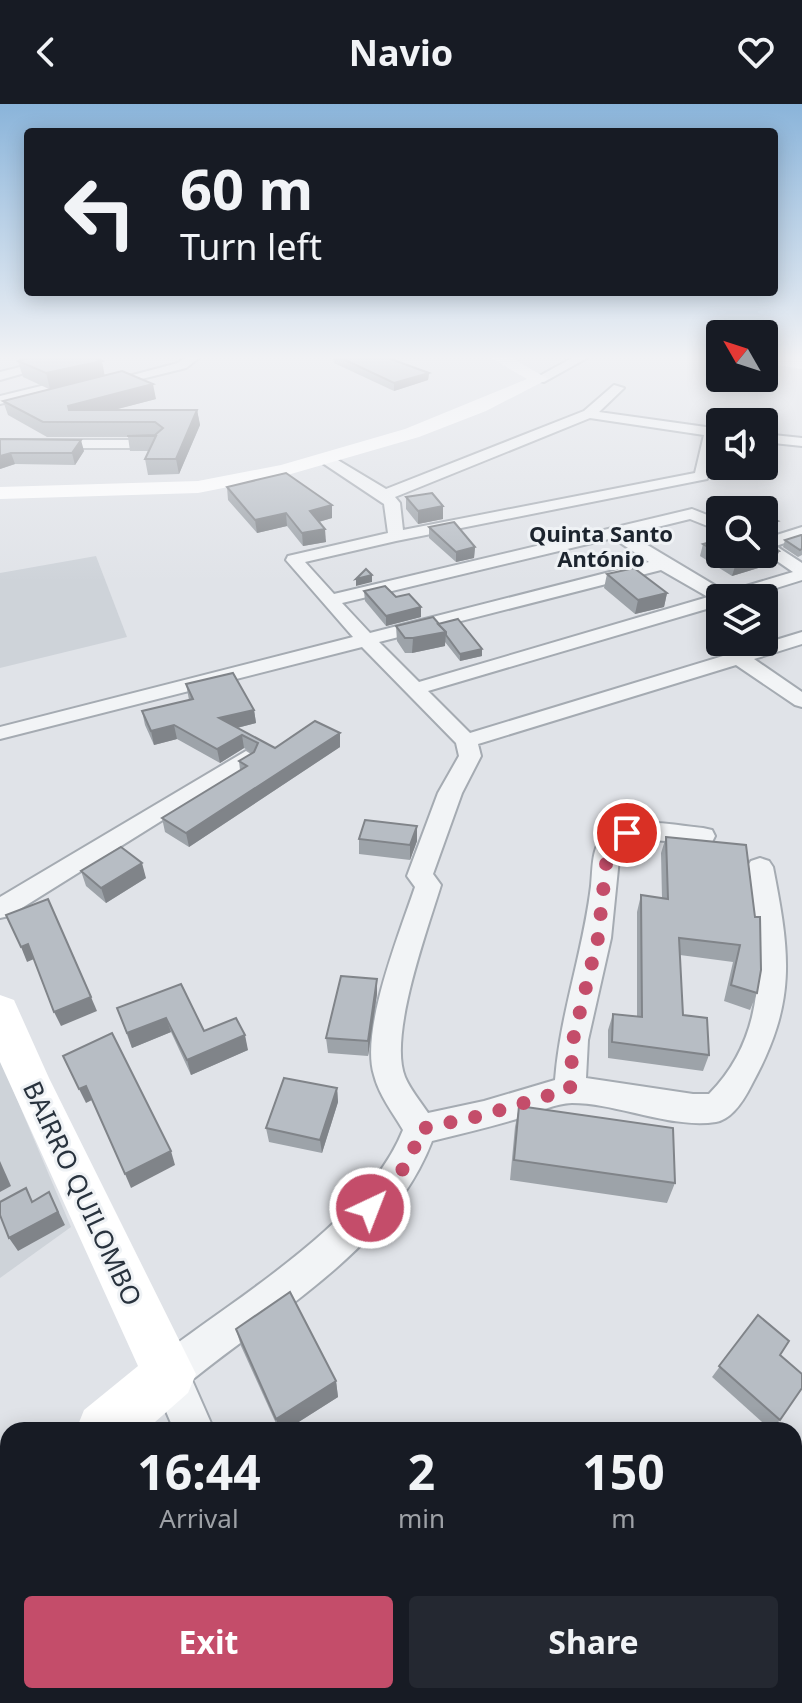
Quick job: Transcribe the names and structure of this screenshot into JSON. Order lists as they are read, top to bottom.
{
  "streets": {
    "street": ["BAIRRO QUILOMBO"]
  },
  "districts": ["Quinta Santo António"],
  "north": "top left",
  "page": {
    "header": "Navio",
    "turn": ["60 m", "Turn left"],
    "eta": [
      "16:44",
      "Arrival",
      "2",
      "min",
      "150",
      "m"
    ],
    "buttons": ["Exit", "Share"]
  }
}
